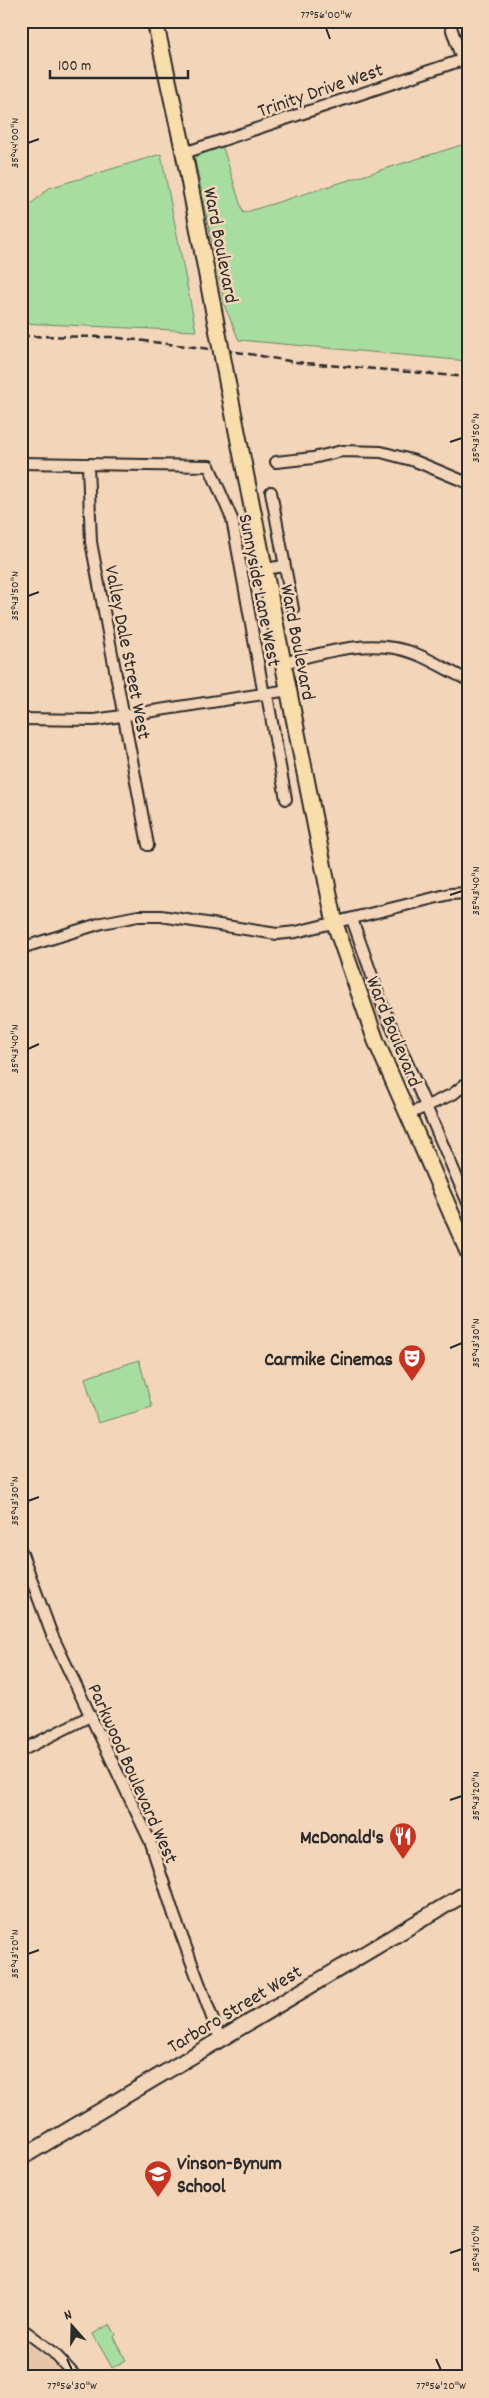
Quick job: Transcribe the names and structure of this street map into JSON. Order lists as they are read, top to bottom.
{
  "streets": {
    "main road": ["Ward Boulevard", "Tarboro Street West"],
    "street": [
      "Trinity Drive West",
      "Sunnyside Lane West",
      "Valley Dale Street West",
      "Parkwood Boulevard West"
    ]
  },
  "crossings": [
    ["Trinity Drive West", "Ward Boulevard"],
    ["Sunnyside Lane West", "Valley Dale Street West"],
    ["Parkwood Boulevard West", "Tarboro Street West"]
  ],
  "places": {
    "theatre": ["Carmike Cinemas"],
    "restaurant": ["McDonald's"],
    "school or university": ["Vinson-Bynum School"]
  },
  "scale_bar": "100 m",
  "north": "top",
  "coordinates": [
    "77°56'00\"W",
    "35°44'00\"N",
    "35°43'50\"N",
    "35°43'40\"N",
    "35°43'30\"N",
    "35°43'20\"N",
    "35°43'10\"N",
    "77°56'30\"W",
    "77°56'20\"W"
  ]
}
